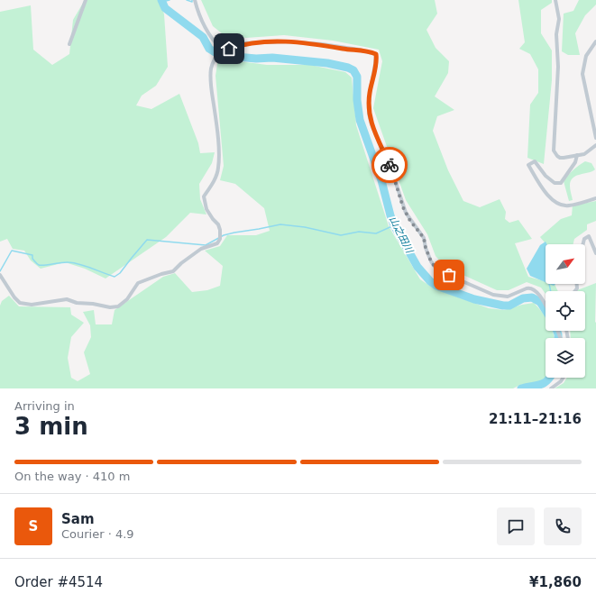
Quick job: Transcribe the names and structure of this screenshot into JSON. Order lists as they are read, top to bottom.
{
  "water": ["山之田川"],
  "north": "top right",
  "page": {
    "heading": ["3 min", "Arriving in", "21:11–21:16"],
    "panel": [
      "Sam",
      "Courier · 4.9",
      "Order #4514",
      "¥1,860"
    ],
    "bar": "On the way · 410 m",
    "round": "S"
  }
}
